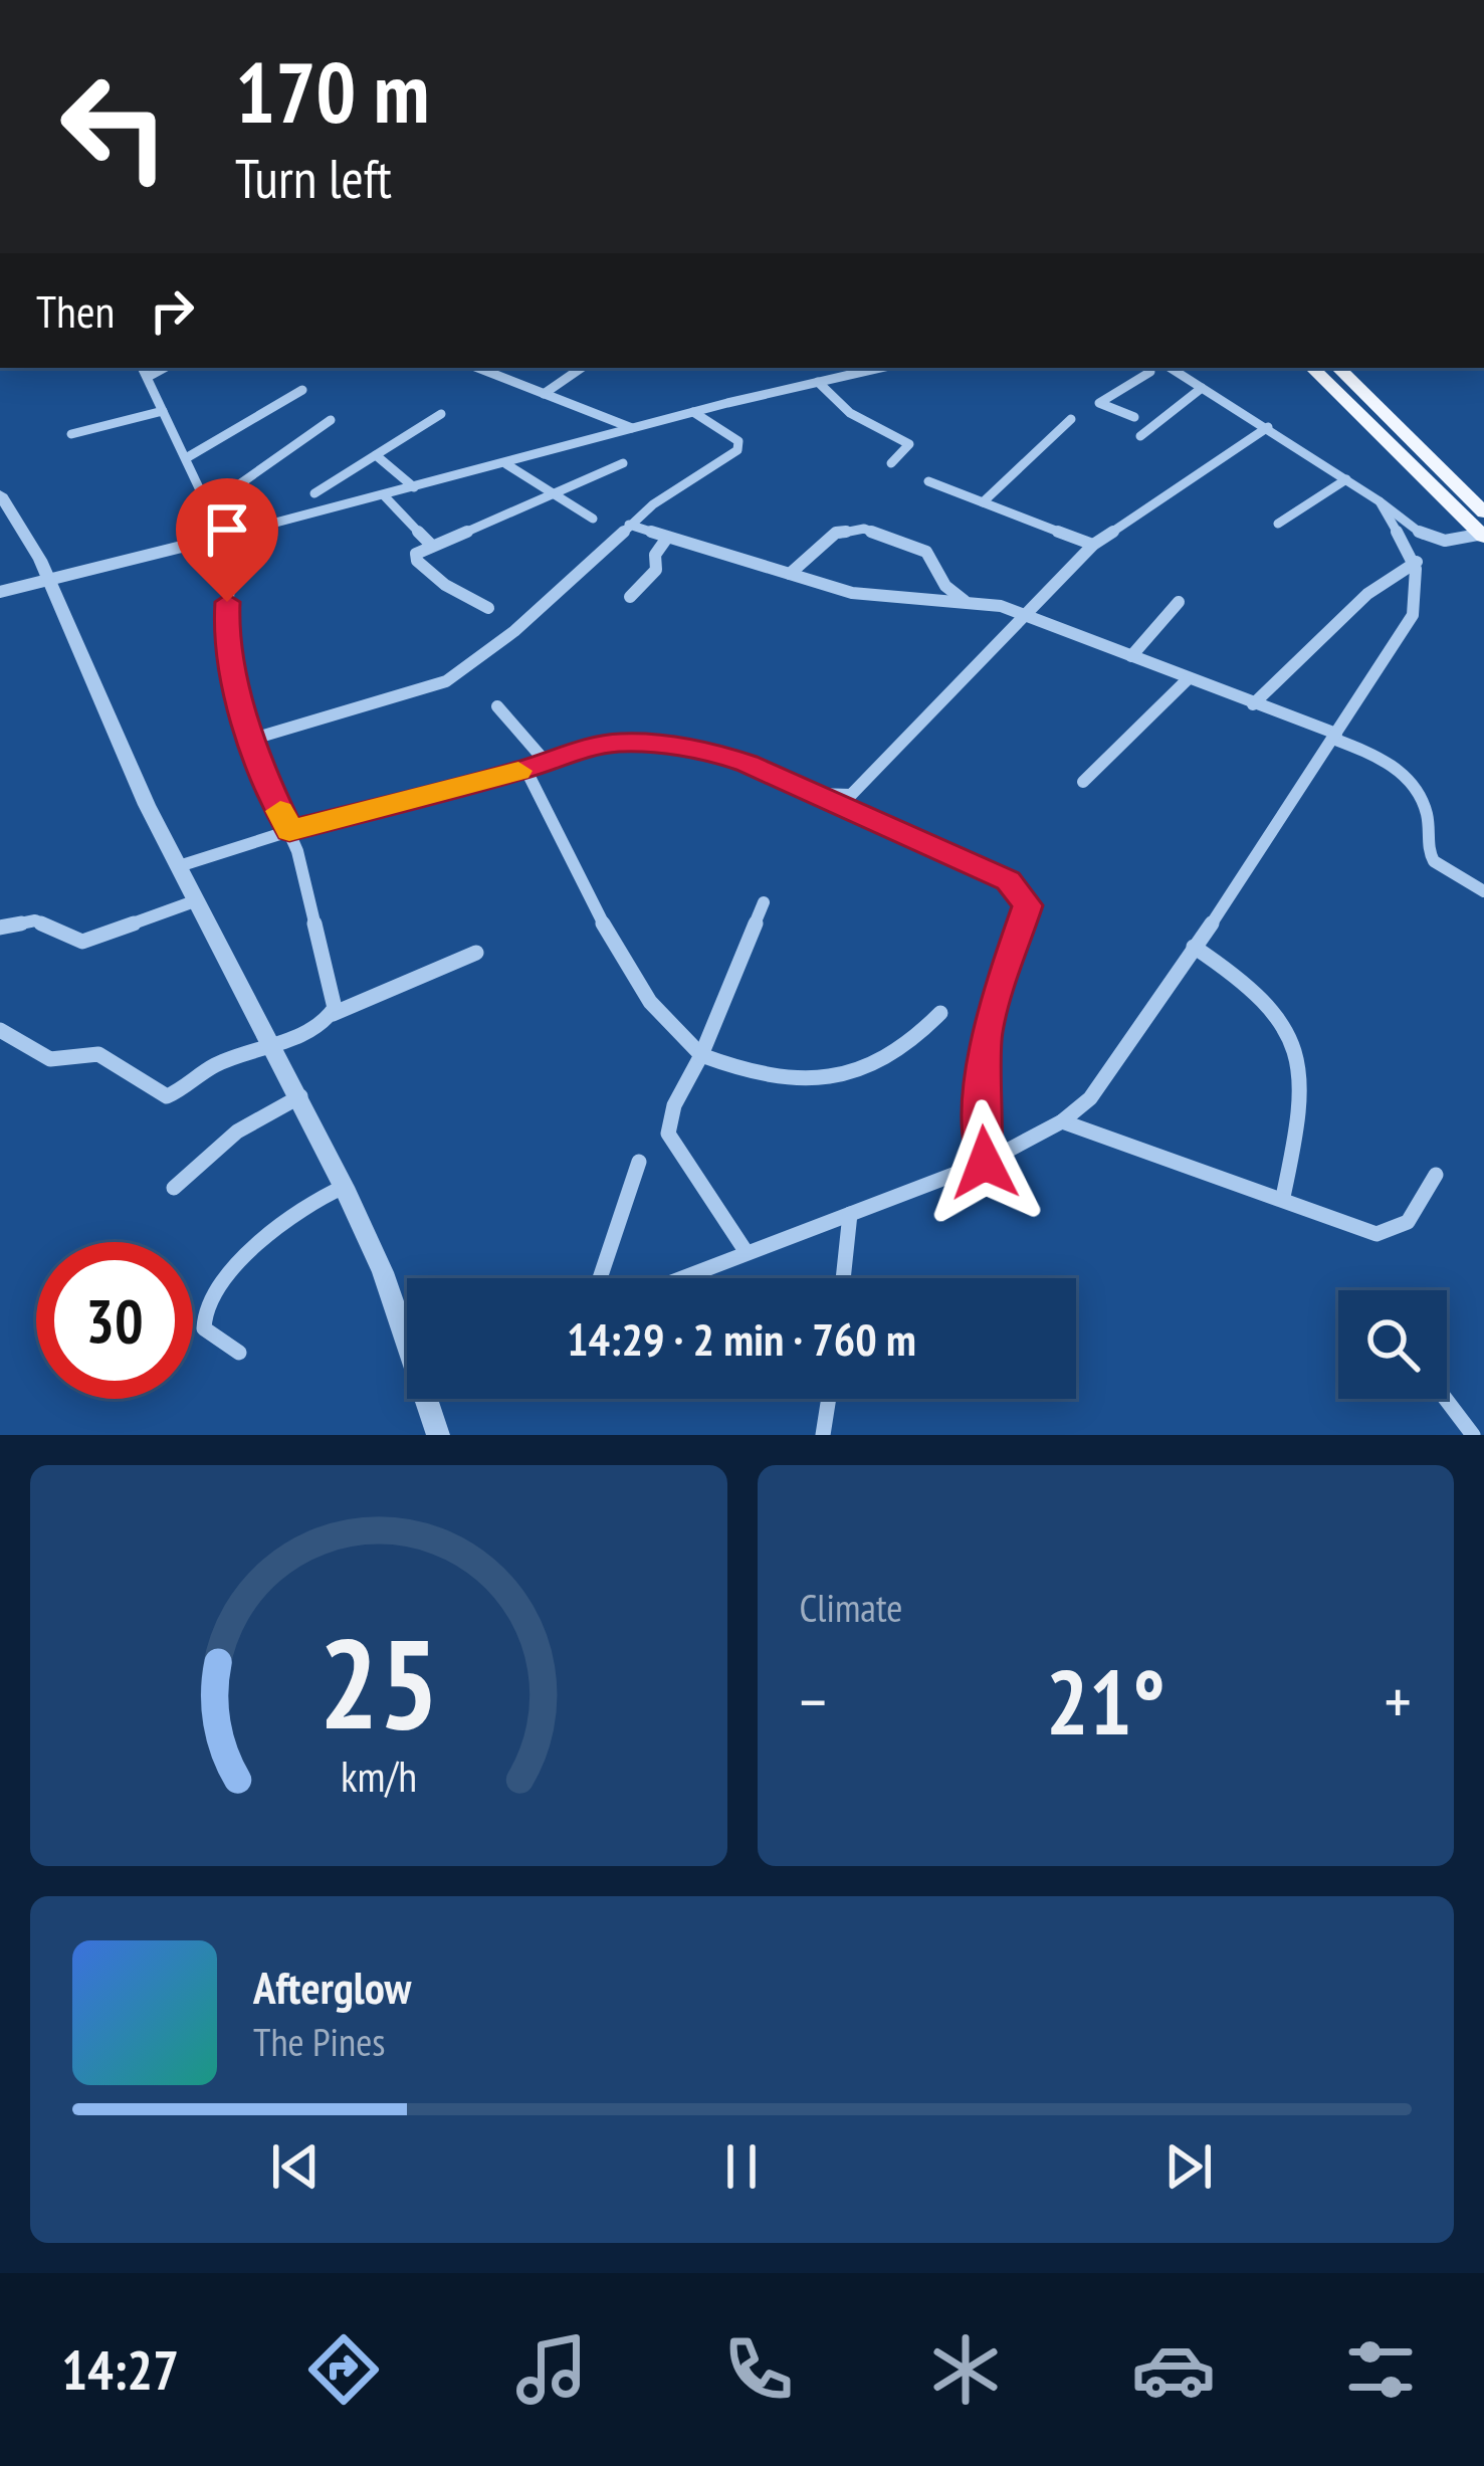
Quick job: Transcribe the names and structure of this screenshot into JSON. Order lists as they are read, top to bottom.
{
  "page": {
    "turn": ["170 m", "Turn left"],
    "then": "Then",
    "limit": "30",
    "trip": "14:29 · 2 min · 760 m",
    "tile": "Climate",
    "heat": ["−", "21°", "+"],
    "song": ["Afterglow", "The Pines"],
    "tabs": "14:27",
    "gauge": ["25", "km/h"]
  }
}
